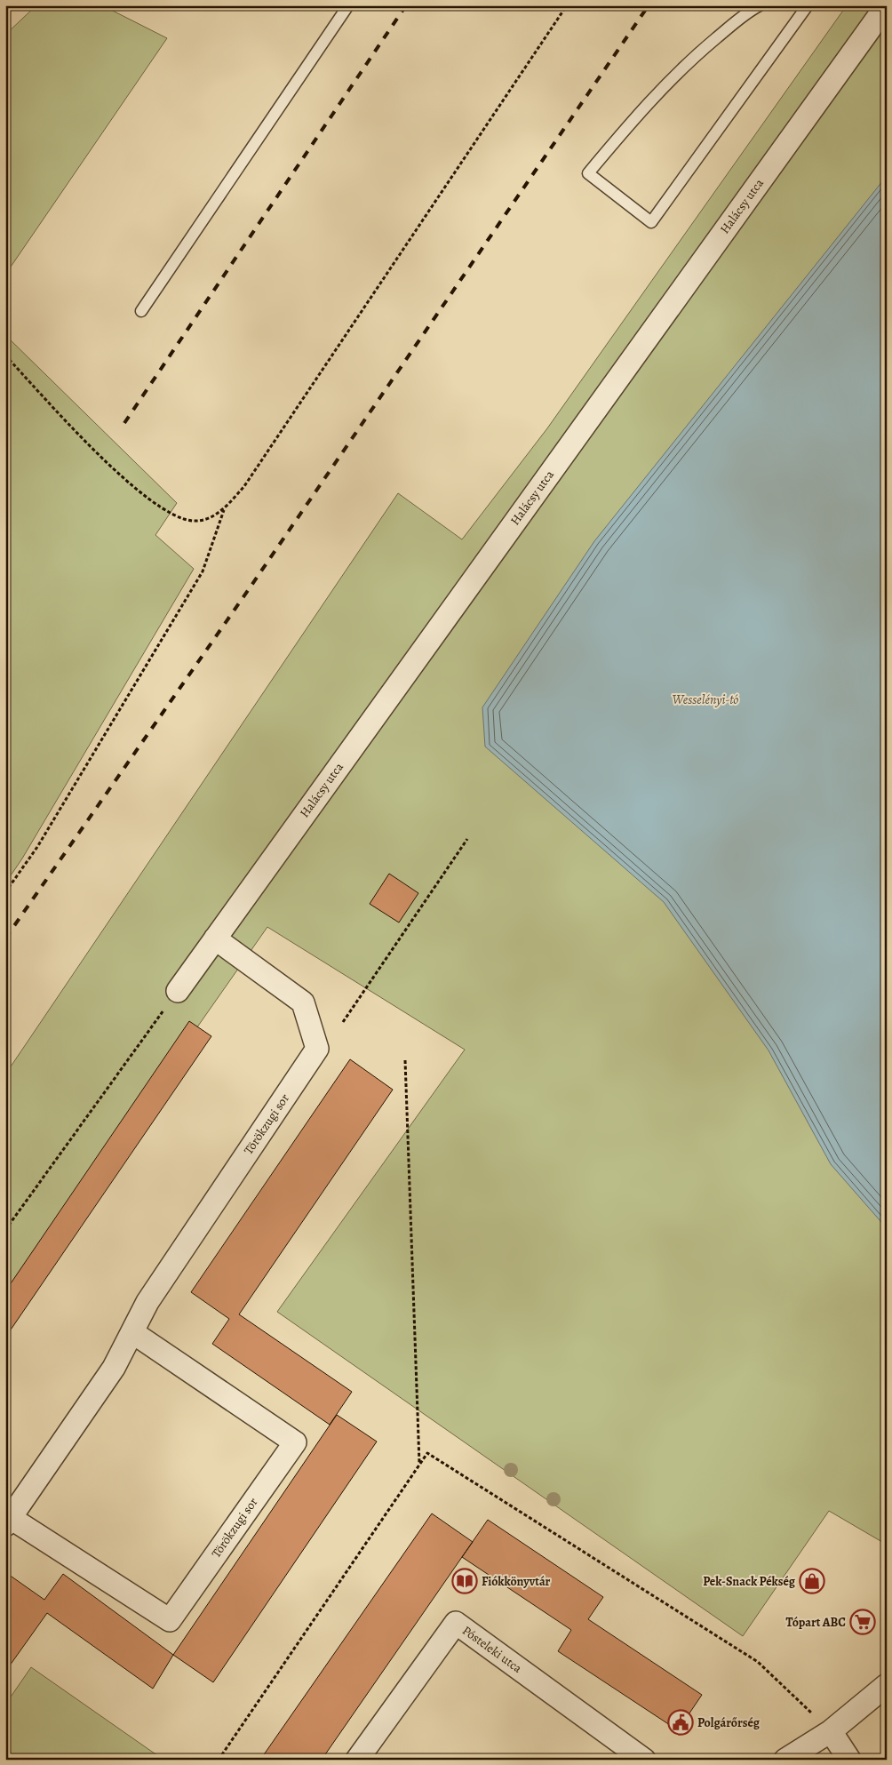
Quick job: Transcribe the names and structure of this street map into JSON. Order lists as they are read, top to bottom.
{
  "streets": {
    "street": ["Halácsy utca", "Törökzugi sor", "Pósteleki utca"]
  },
  "crossings": [
    ["Halácsy utca", "Törökzugi sor"]
  ],
  "water": ["Wesselényi-tó"],
  "places": {
    "library": ["Fiókkönyvtár"],
    "shop": ["Pek-Snack Pékség"],
    "supermarket": ["Tópart ABC"],
    "public building": ["Polgárőrség"]
  }
}
